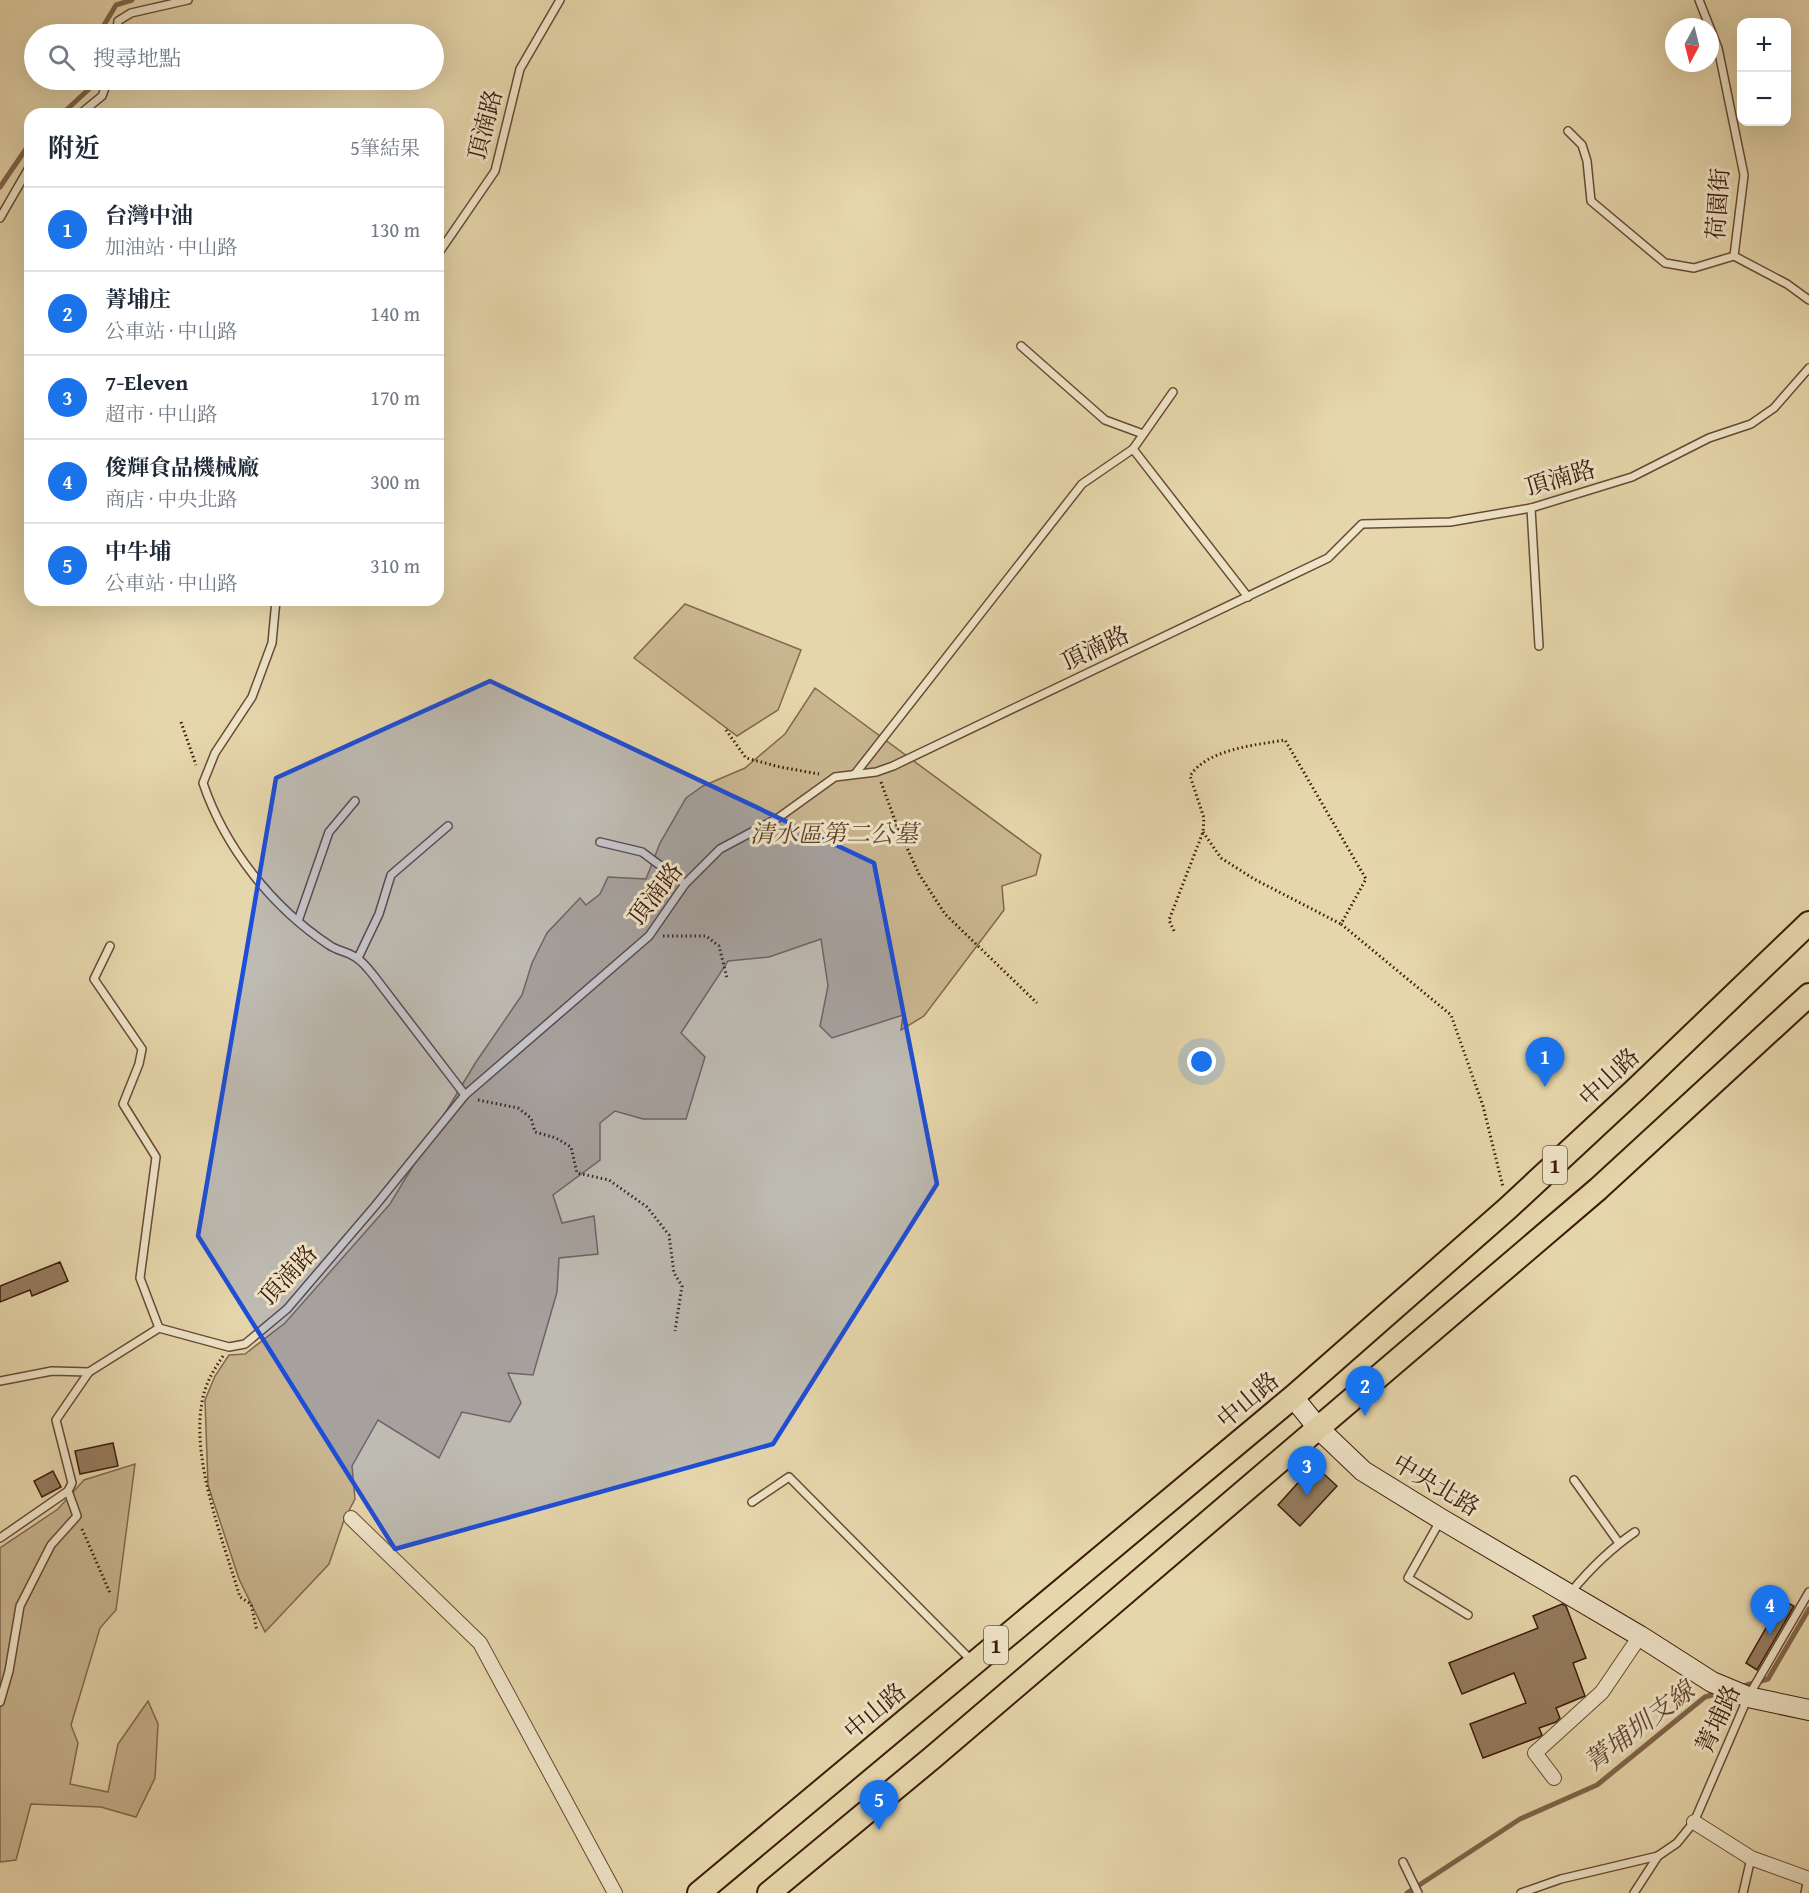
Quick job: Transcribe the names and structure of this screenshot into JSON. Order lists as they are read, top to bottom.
{
  "streets": {
    "main road": ["中山路", "1"],
    "street": ["中央北路"],
    "lane": ["頂湳路", "荷園街", "菁埔路"]
  },
  "crossings": [
    ["中山路", "中央北路"],
    ["1", "中央北路"],
    ["中央北路", "菁埔路"]
  ],
  "water": ["菁埔圳支線"],
  "parks": ["清水區第二公墓"],
  "north": "bottom",
  "page": {
    "map_buttons": ["+", "−"],
    "search": "搜尋地點",
    "heading": ["附近", "5筆結果"],
    "list": [
      {
        "mark": "1",
        "name": "台灣中油",
        "note": "加油站 · 中山路",
        "value": "130 m"
      },
      {
        "mark": "2",
        "name": "菁埔庄",
        "note": "公車站 · 中山路",
        "value": "140 m"
      },
      {
        "mark": "3",
        "name": "7-Eleven",
        "note": "超市 · 中山路",
        "value": "170 m"
      },
      {
        "mark": "4",
        "name": "俊輝食品機械廠",
        "note": "商店 · 中央北路",
        "value": "300 m"
      },
      {
        "mark": "5",
        "name": "中牛埔",
        "note": "公車站 · 中山路",
        "value": "310 m"
      }
    ],
    "pins": [
      "1",
      "2",
      "3",
      "4",
      "5"
    ]
  }
}
